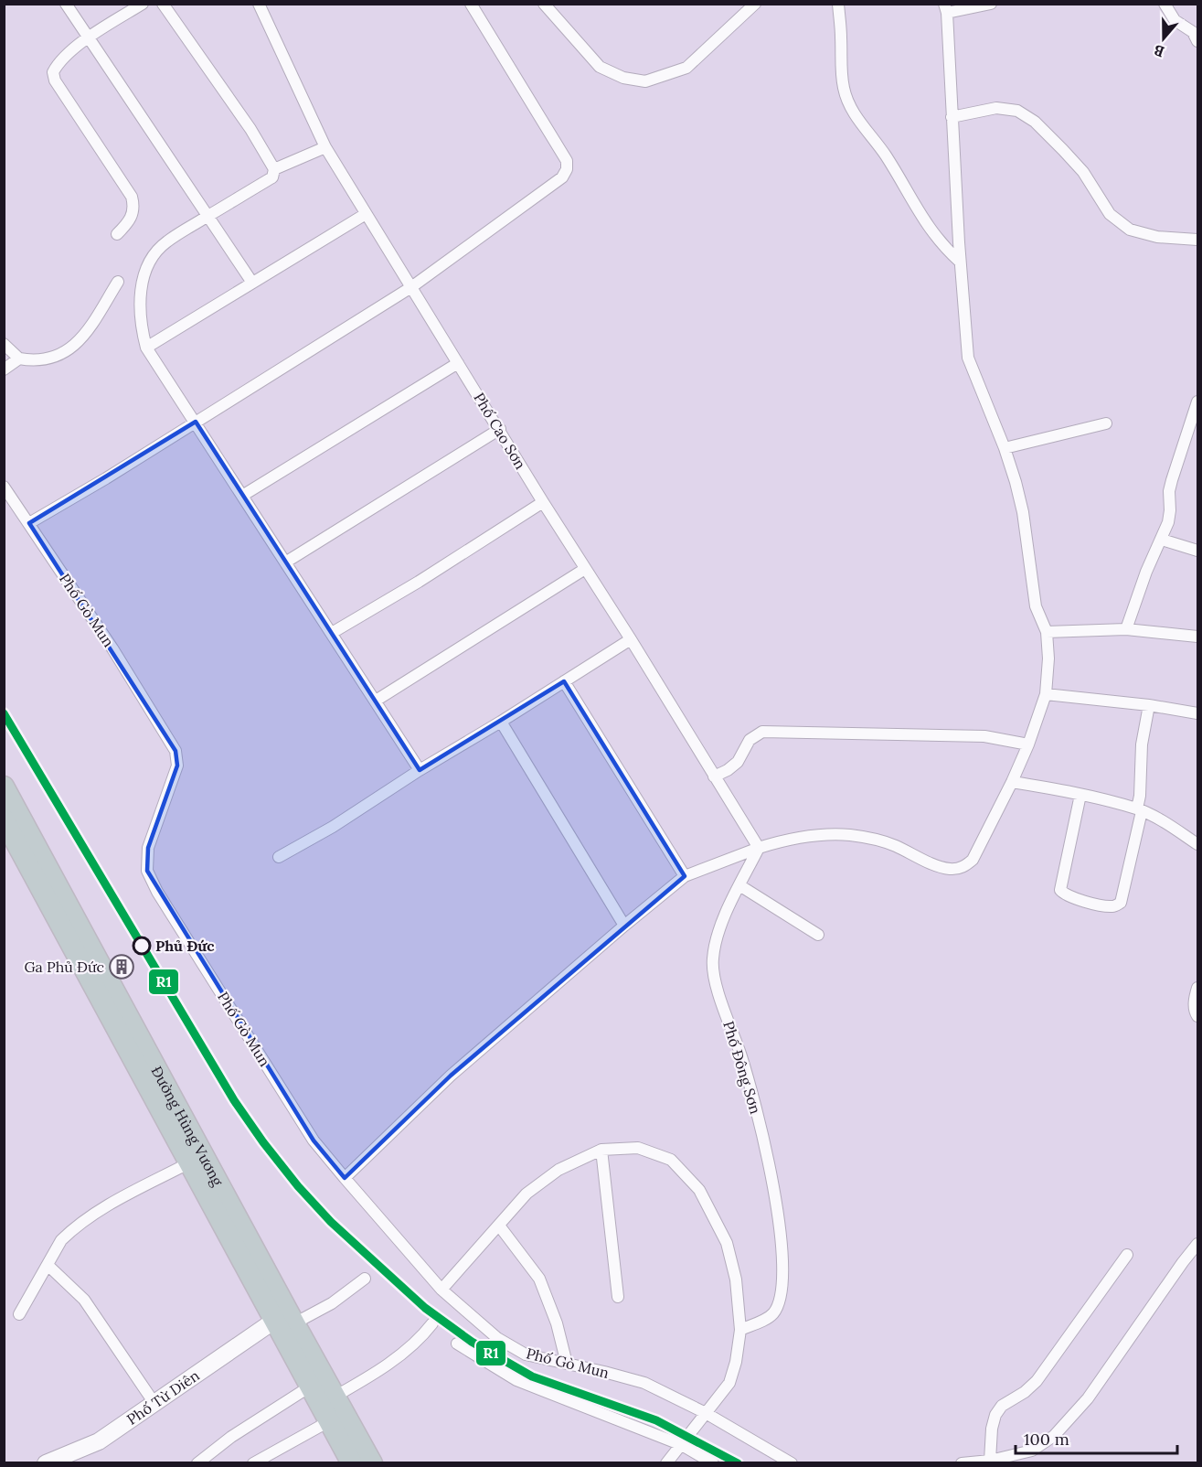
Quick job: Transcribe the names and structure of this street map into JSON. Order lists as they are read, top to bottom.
{
  "streets": {
    "highway": ["Đường Hùng Vương"],
    "street": [
      "Phố Cao Sơn",
      "Phố Gò Mun",
      "Phố Đông Sơn",
      "Phố Từ Diên"
    ]
  },
  "crossings": [
    ["Phố Cao Sơn", "Phố Đông Sơn"],
    ["Đường Hùng Vương", "Phố Từ Diên"]
  ],
  "places": {
    "other": ["Phủ Đức"],
    "building": ["Ga Phủ Đức"]
  },
  "lines": ["transit line R1"],
  "scale_bar": "100 m",
  "north": "bottom"
}
